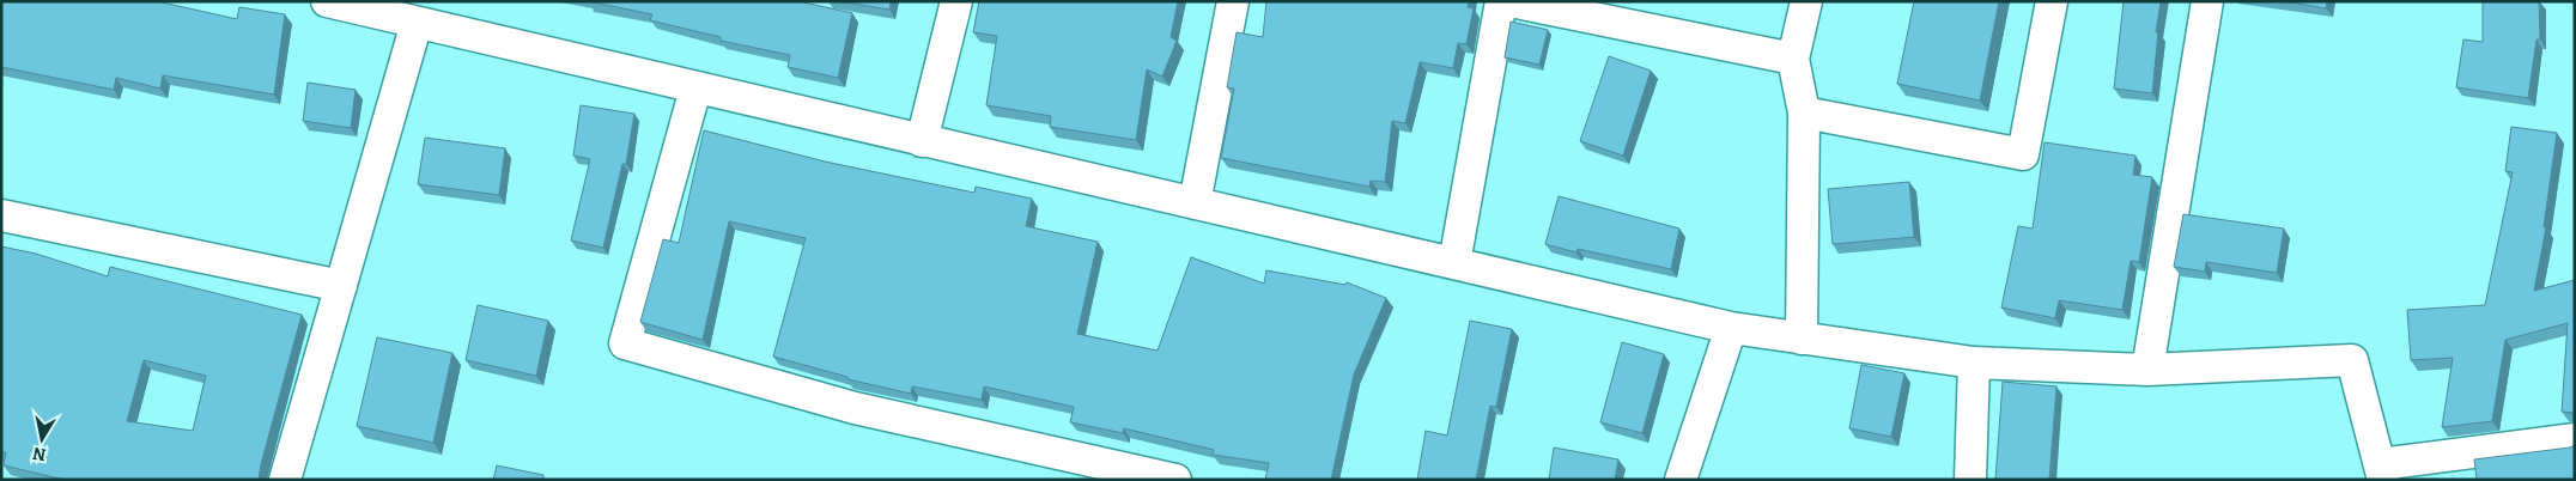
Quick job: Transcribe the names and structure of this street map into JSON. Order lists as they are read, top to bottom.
{
  "north": "bottom"
}
